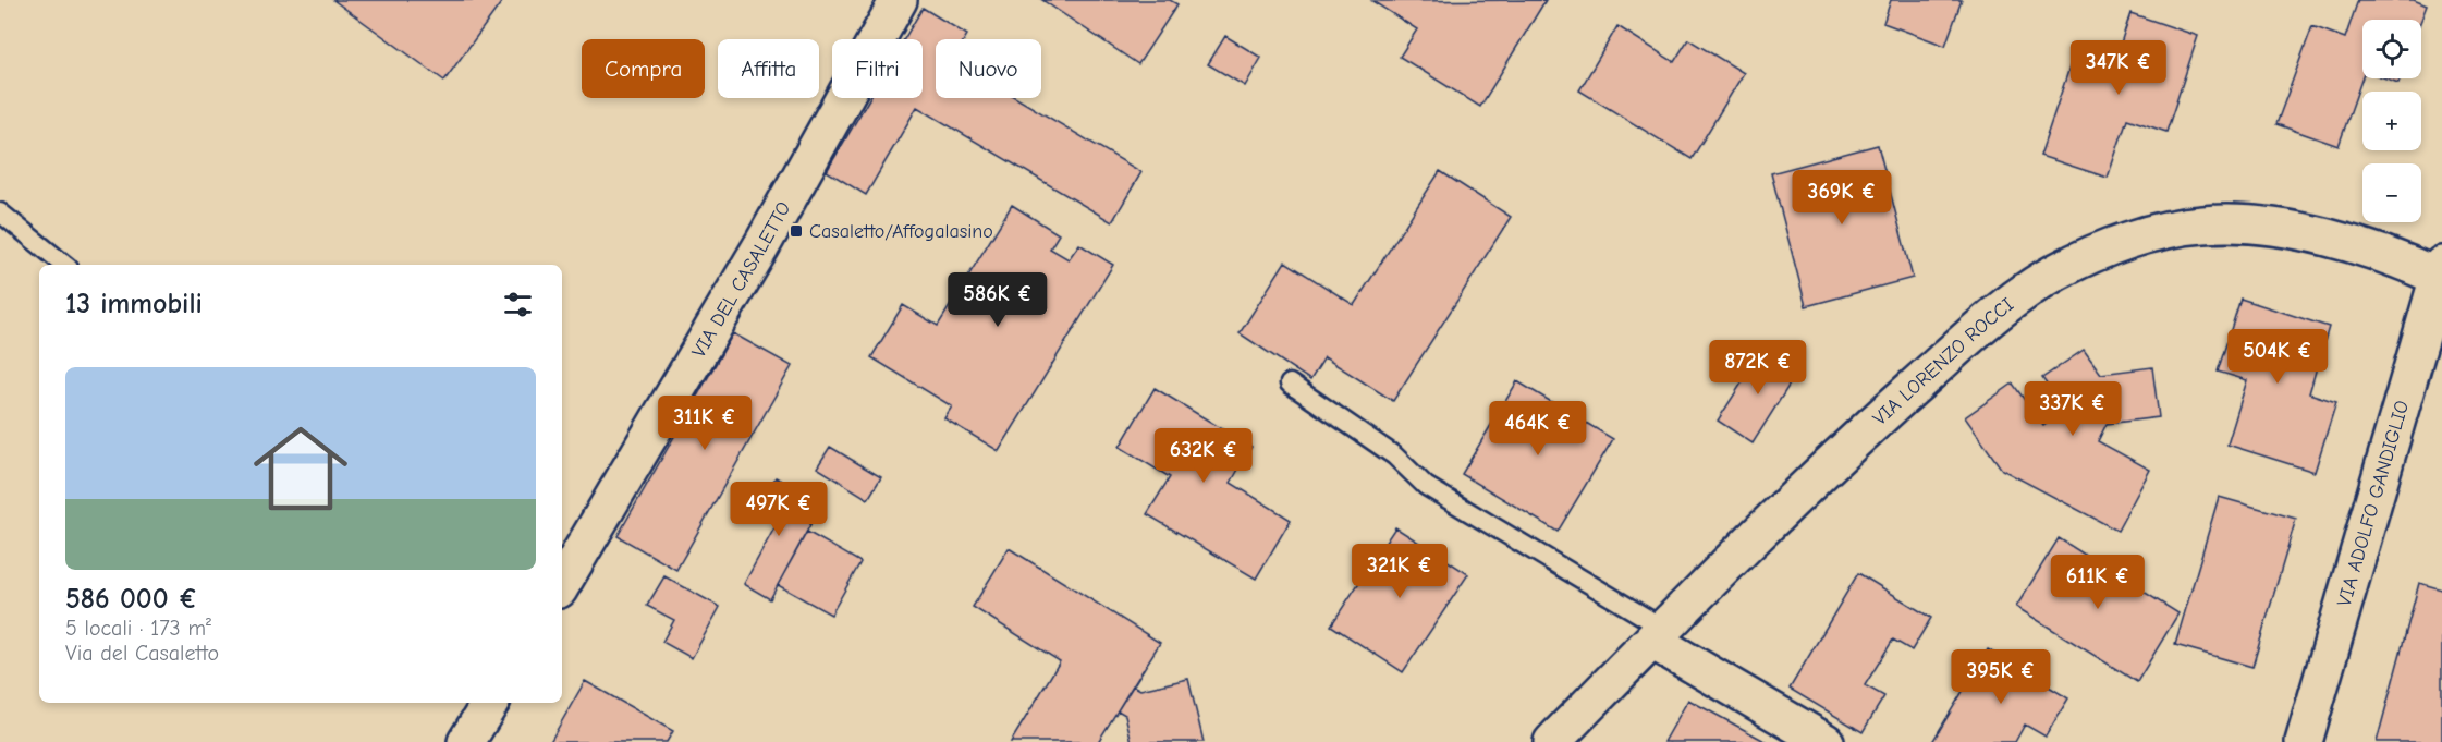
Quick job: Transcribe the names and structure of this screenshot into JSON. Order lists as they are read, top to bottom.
{
  "streets": {
    "street": ["VIA DEL CASALETTO", "VIA LORENZO ROCCI", "VIA ADOLFO GANDIGLIO"]
  },
  "crossings": [
    ["VIA LORENZO ROCCI", "VIA ADOLFO GANDIGLIO"]
  ],
  "places": {
    "transit": ["Casaletto/Affogalasino"]
  },
  "page": {
    "map_buttons": ["+", "−"],
    "chip": [
      "Compra",
      "Affitta",
      "Filtri",
      "Nuovo"
    ],
    "price": [
      "347K €",
      "369K €",
      "586K €",
      "504K €",
      "872K €",
      "337K €",
      "311K €",
      "464K €",
      "632K €",
      "497K €",
      "321K €",
      "611K €",
      "395K €"
    ],
    "heading": "13 immobili",
    "list": [
      {
        "name": "586 000 €",
        "note": "5 locali · 173 m² · Via del Casaletto"
      }
    ]
  }
}
